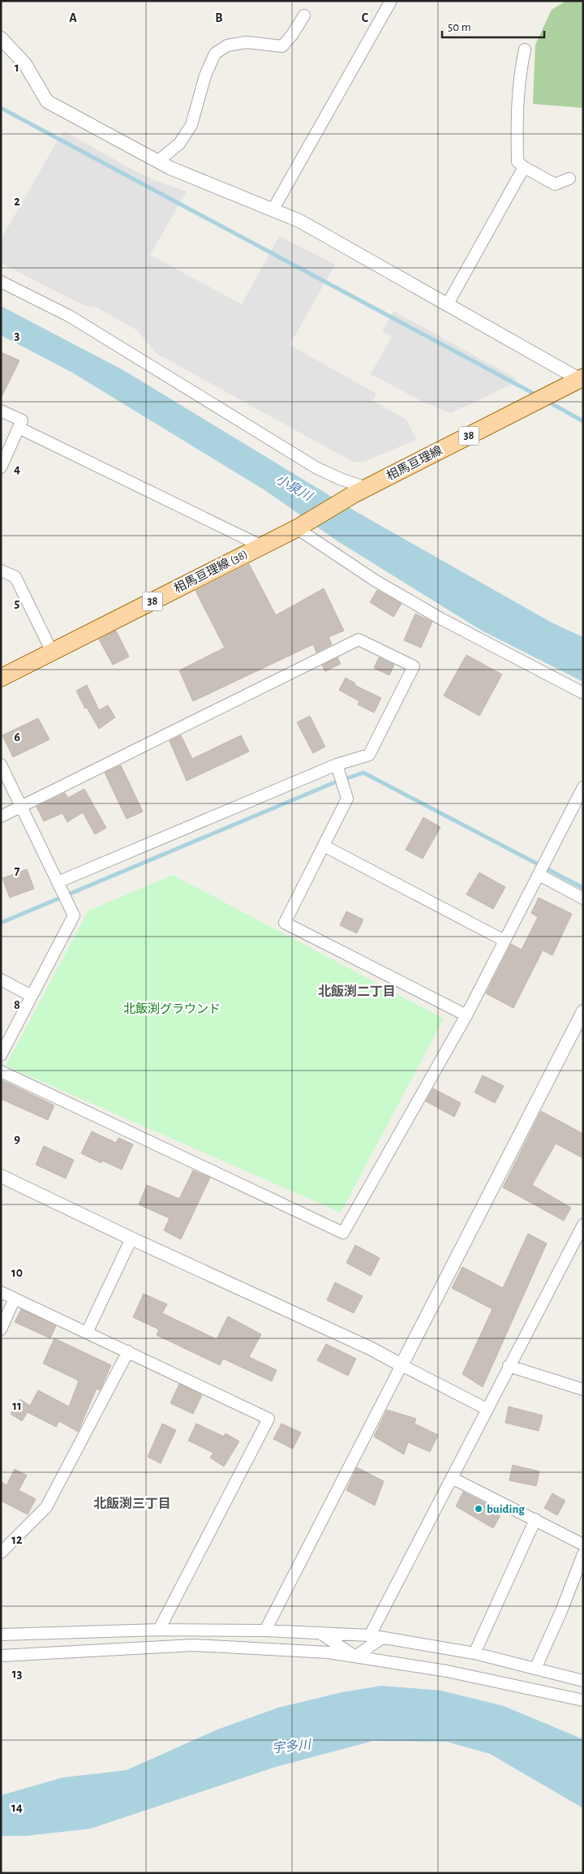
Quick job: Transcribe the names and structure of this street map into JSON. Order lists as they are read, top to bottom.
{
  "streets": {
    "main road": ["38", "相馬亘理線", "相馬亘理線 (38)"]
  },
  "crossings": [
    ["相馬亘理線", "相馬亘理線 (38)"]
  ],
  "districts": ["北飯渕二丁目", "北飯渕三丁目"],
  "water": ["小泉川", "宇多川"],
  "parks": ["北飯渕グラウンド"],
  "places": ["buiding"],
  "scale_bar": "50 m",
  "grid": {
    "columns": ["A", "B", "C"],
    "rows": [
      "1",
      "2",
      "3",
      "4",
      "5",
      "6",
      "7",
      "8",
      "9",
      "10",
      "11",
      "12",
      "13",
      "14"
    ]
  }
}
